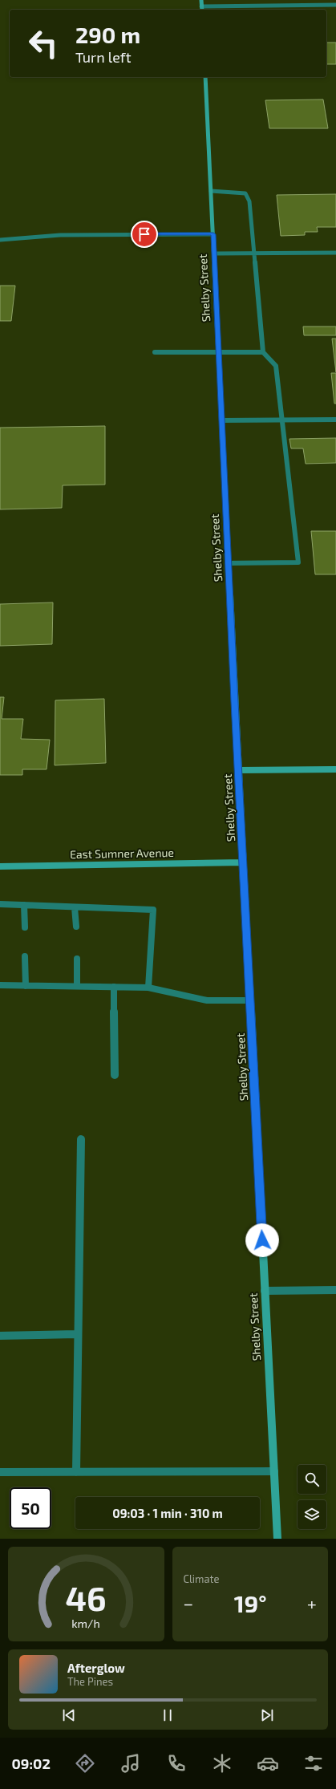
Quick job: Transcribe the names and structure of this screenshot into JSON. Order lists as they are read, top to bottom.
{
  "streets": {
    "main road": ["Shelby Street", "East Sumner Avenue"]
  },
  "crossings": [
    ["Shelby Street", "East Sumner Avenue"]
  ],
  "page": {
    "turn": ["290 m", "Turn left"],
    "limit": "50",
    "trip": "09:03 · 1 min · 310 m",
    "tile": "Climate",
    "heat": ["−", "19°", "+"],
    "song": ["Afterglow", "The Pines"],
    "tabs": "09:02",
    "gauge": ["46", "km/h"]
  }
}
